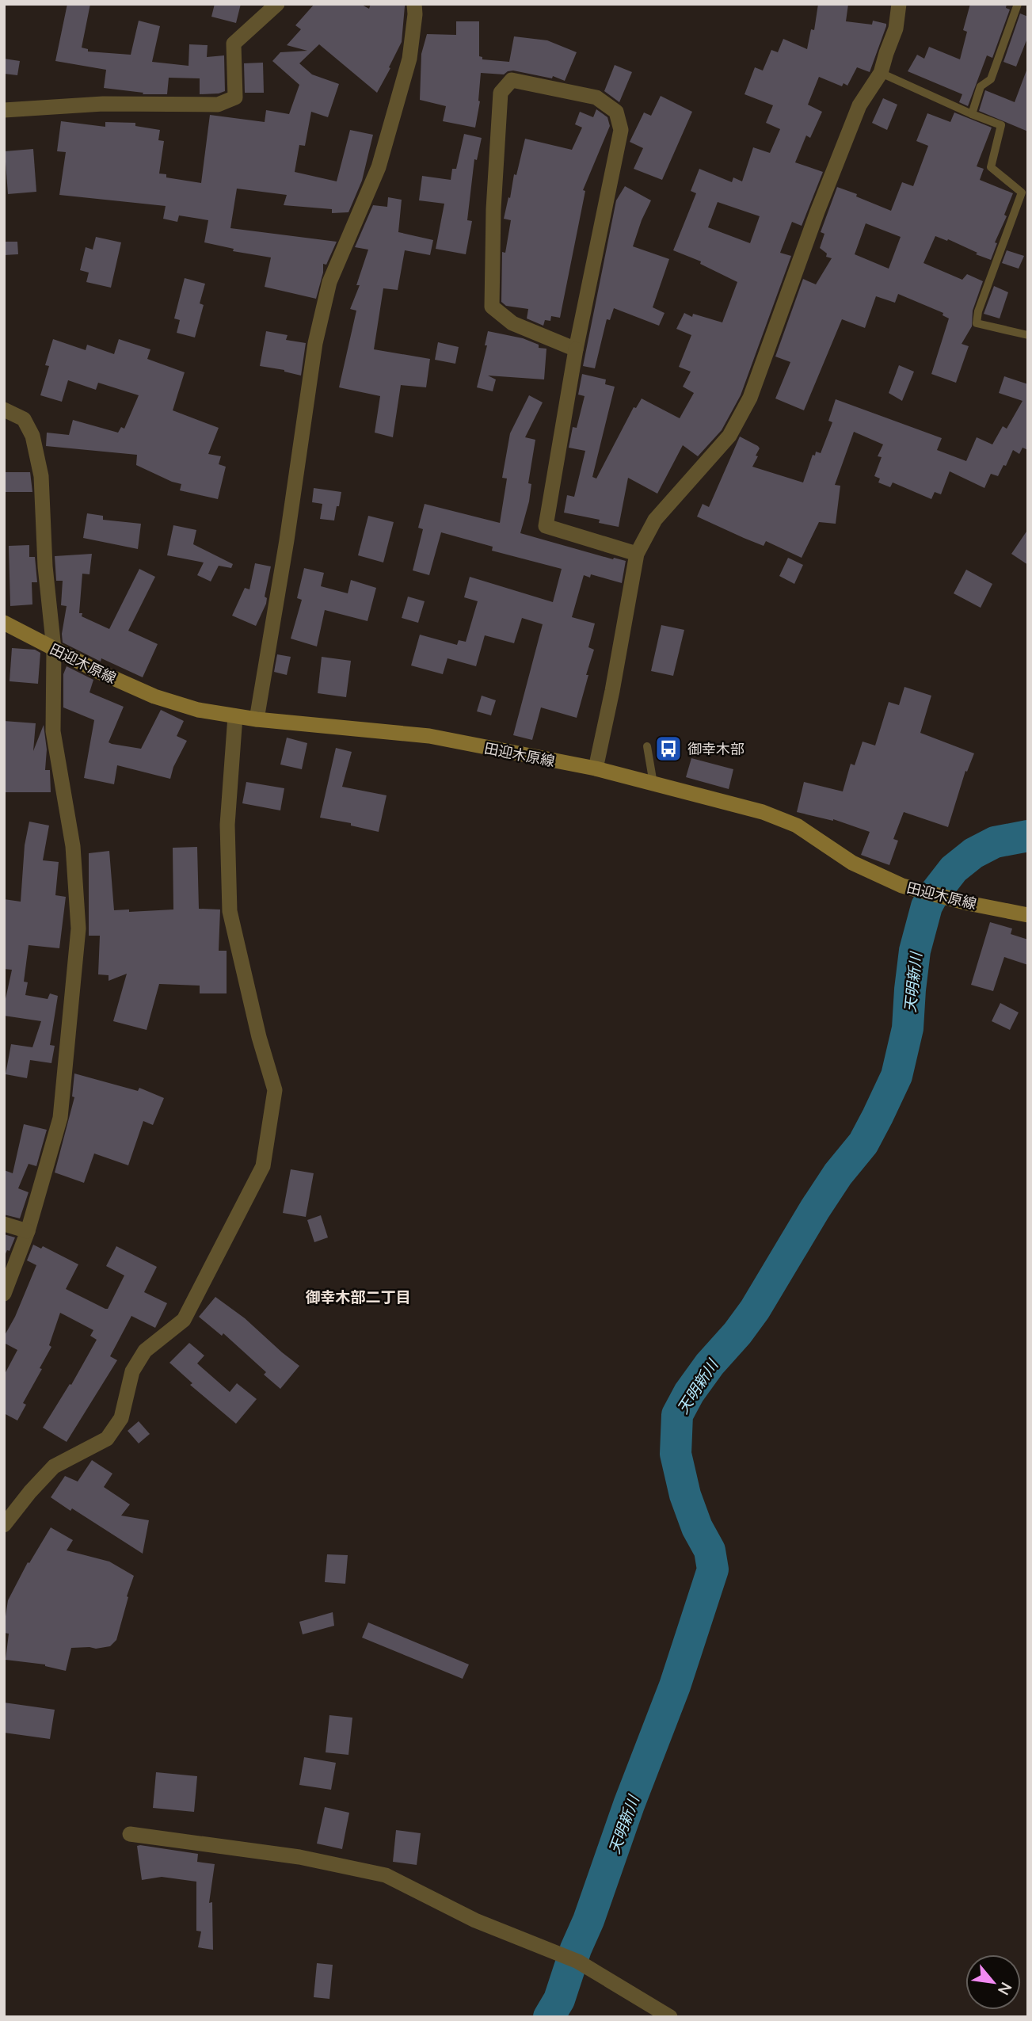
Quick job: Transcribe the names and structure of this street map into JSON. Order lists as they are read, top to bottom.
{
  "streets": {
    "main road": ["田迎木原線"]
  },
  "districts": ["御幸木部二丁目"],
  "water": ["天明新川"],
  "places": {
    "bus stop": ["御幸木部"]
  },
  "north": "bottom right"
}
